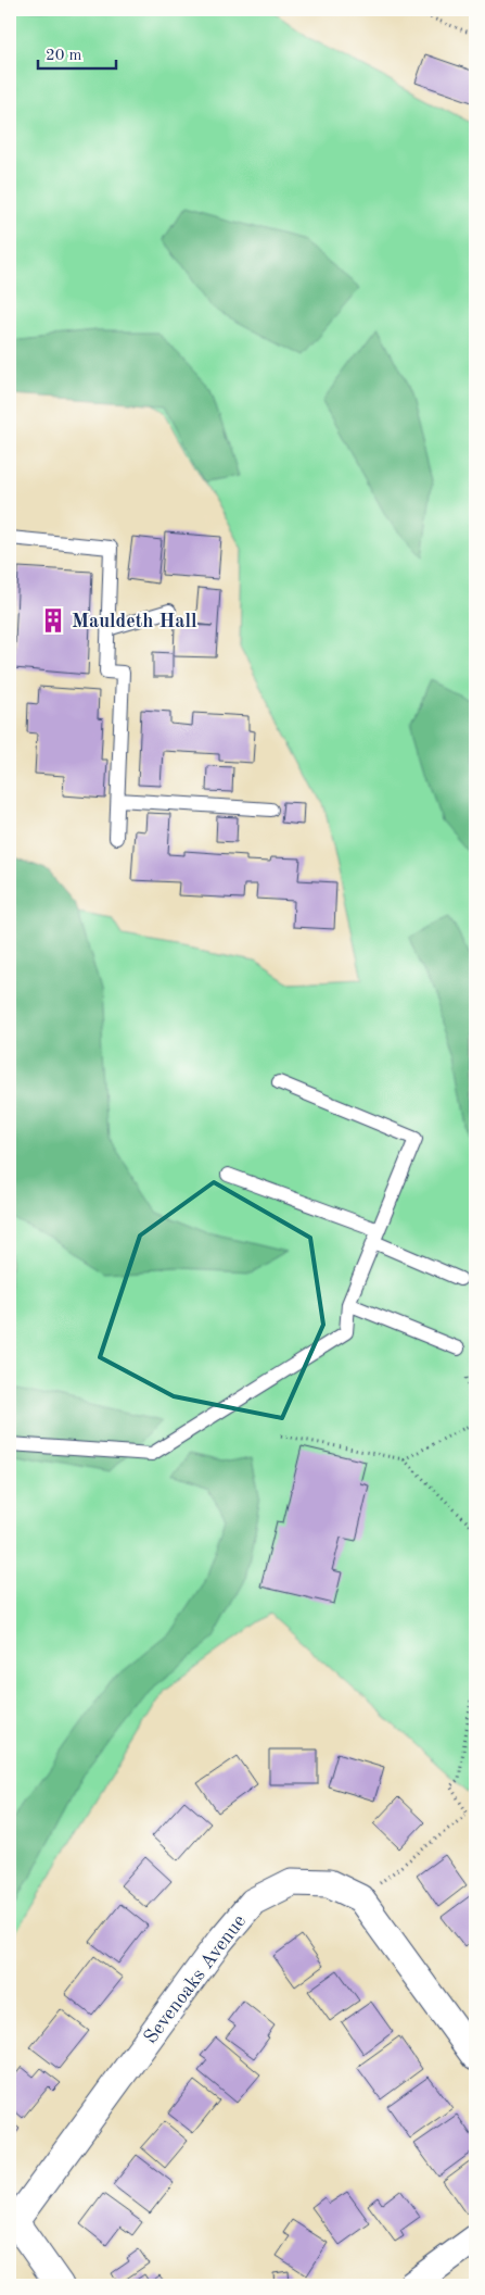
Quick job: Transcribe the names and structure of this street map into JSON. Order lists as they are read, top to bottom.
{
  "streets": {
    "street": ["Sevenoaks Avenue"]
  },
  "places": {
    "building": ["Mauldeth Hall"]
  },
  "scale_bar": "20 m"
}
